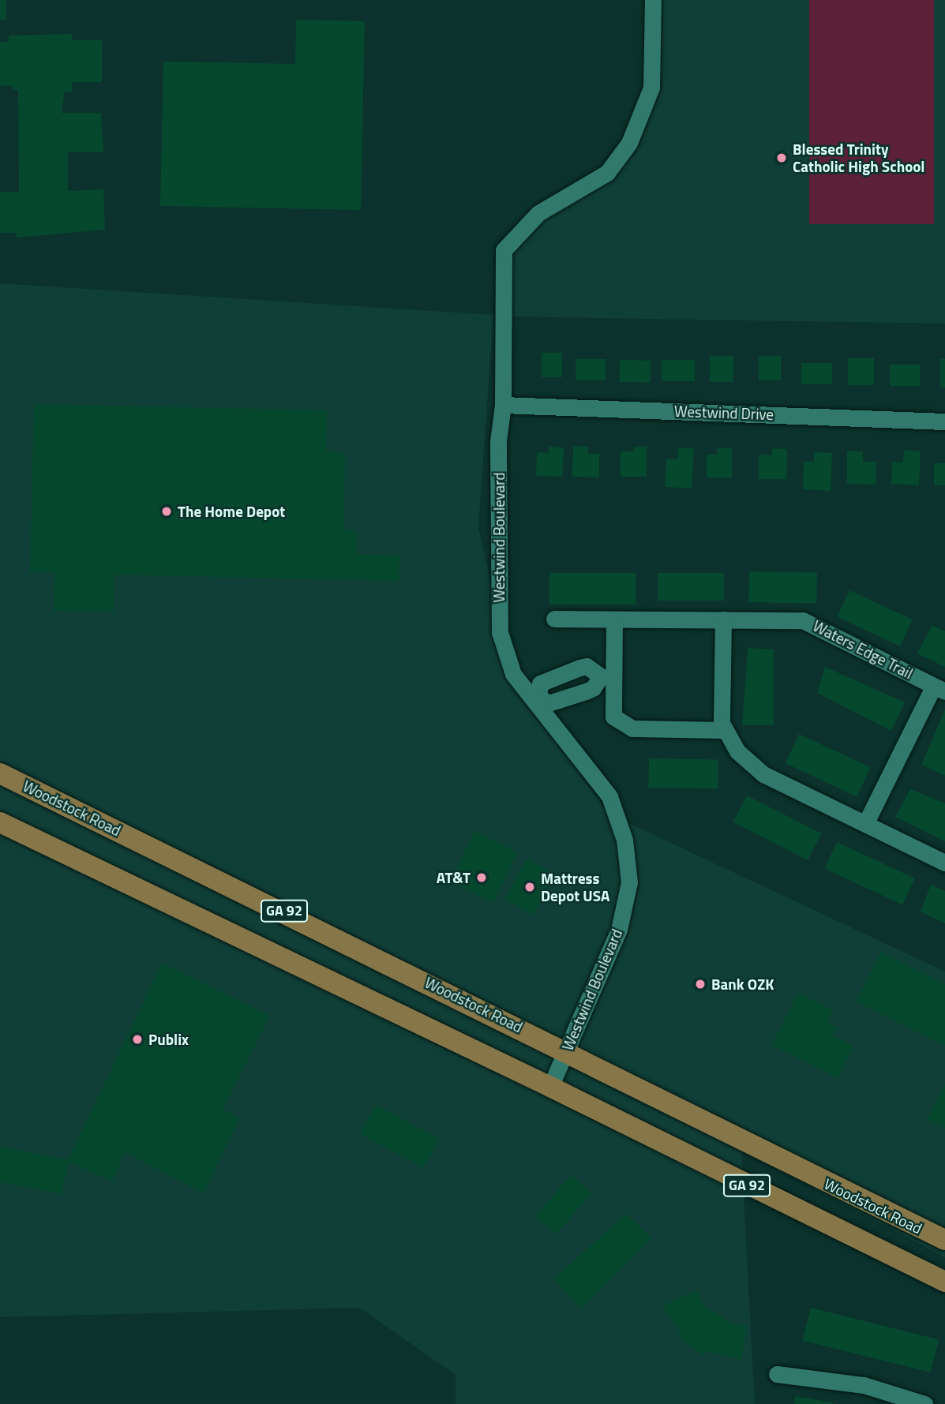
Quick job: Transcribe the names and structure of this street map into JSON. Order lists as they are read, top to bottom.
{
  "streets": {
    "main road": ["Woodstock Road", "GA 92"],
    "street": ["Westwind Drive", "Westwind Boulevard", "Waters Edge Trail"]
  },
  "crossings": [
    ["Westwind Drive", "Westwind Boulevard"],
    ["Westwind Boulevard", "Woodstock Road"],
    ["Westwind Boulevard", "GA 92"]
  ],
  "places": [
    "Blessed Trinity Catholic High School",
    "The Home Depot",
    "AT&T",
    "Mattress Depot USA",
    "Bank OZK",
    "Publix"
  ]
}
